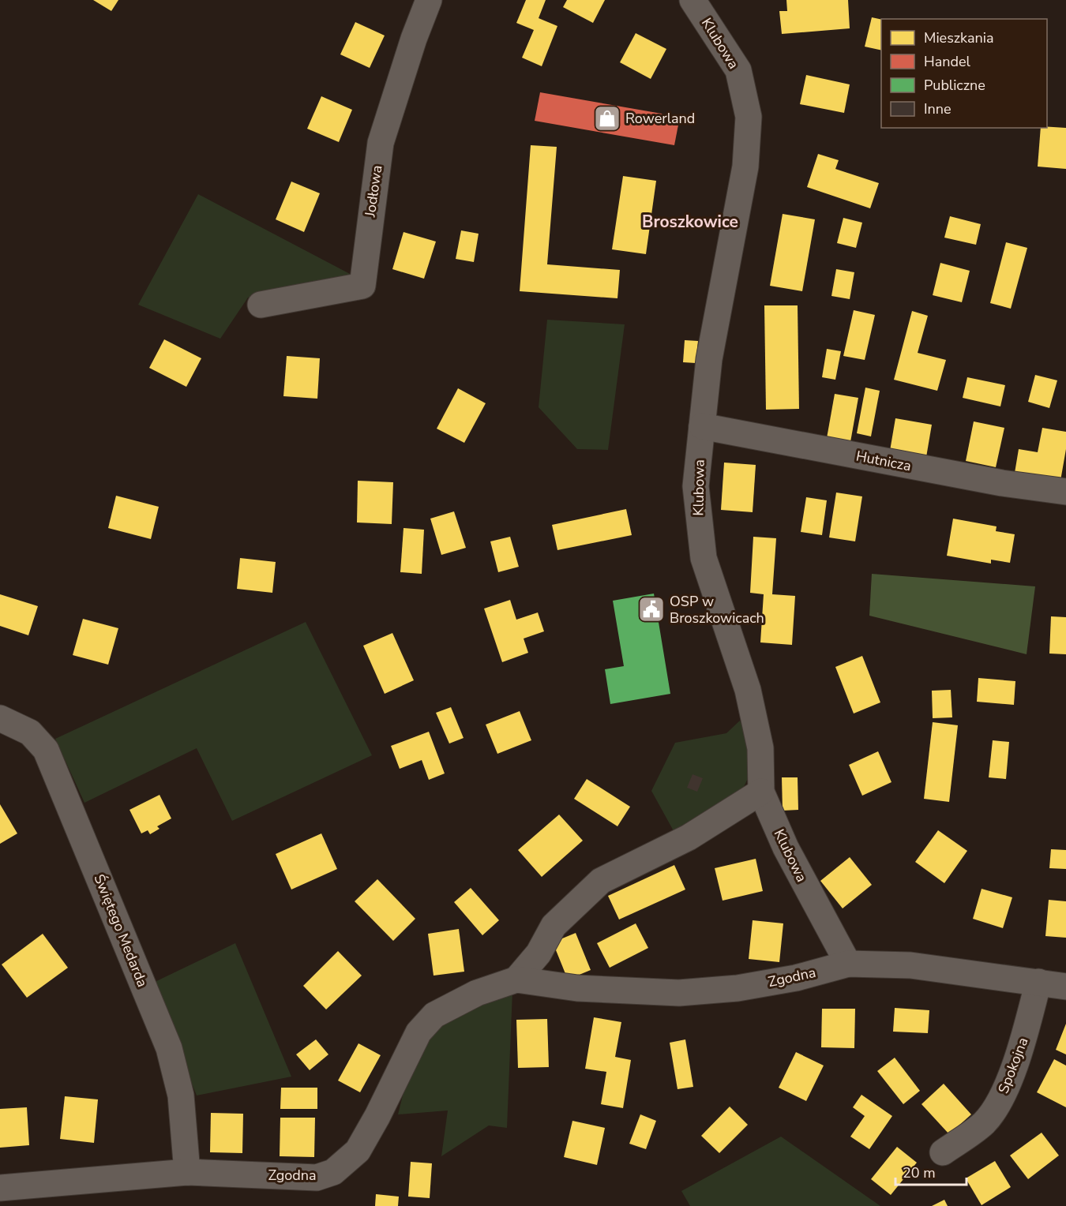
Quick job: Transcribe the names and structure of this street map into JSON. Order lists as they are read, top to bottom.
{
  "streets": {
    "street": [
      "Klubowa",
      "Jodłowa",
      "Hutnicza",
      "Świętego Medarda",
      "Zgodna",
      "Spokojna"
    ]
  },
  "crossings": [
    ["Klubowa", "Hutnicza"],
    ["Klubowa", "Zgodna"],
    ["Świętego Medarda", "Zgodna"],
    ["Zgodna", "Spokojna"]
  ],
  "districts": ["Broszkowice"],
  "places": {
    "shop": ["Rowerland"],
    "public building": ["OSP w Broszkowicach"]
  },
  "legend": [
    "Mieszkania",
    "Handel",
    "Publiczne",
    "Inne"
  ],
  "scale_bar": "20 m"
}
